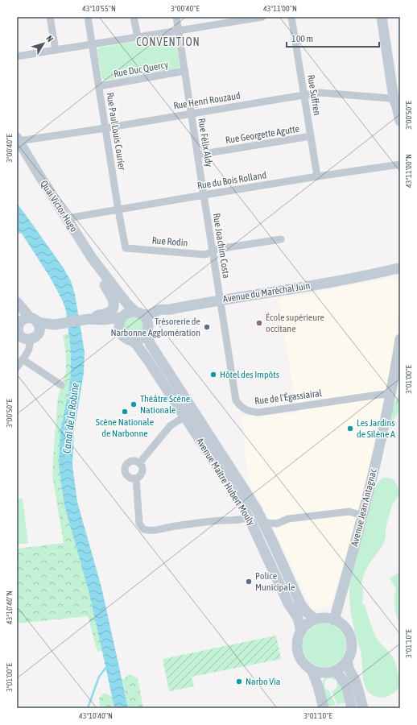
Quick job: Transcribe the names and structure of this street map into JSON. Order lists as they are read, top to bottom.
{
  "streets": {
    "main road": [
      "Quai Victor Hugo",
      "Avenue du Maréchal Juin",
      "Avenue Maître Hubert Mouly",
      "Avenue Jean Antagnac"
    ],
    "street": [
      "Rue Duc Quercy",
      "Rue Suffren",
      "Rue Henri Rouzaud",
      "Rue Paul Louis Courier",
      "Rue Georgette Agutte",
      "Rue Félix Aldy",
      "Rue du Bois Rolland",
      "Rue Rodin",
      "Rue Joachim Costa",
      "Rue de l'Égassiairal"
    ]
  },
  "crossings": [
    ["Rue Duc Quercy", "Rue Paul Louis Courier"],
    ["Rue Duc Quercy", "Rue Félix Aldy"],
    ["Rue Suffren", "Rue Henri Rouzaud"],
    ["Rue Suffren", "Rue Georgette Agutte"],
    ["Rue Suffren", "Rue du Bois Rolland"],
    ["Rue Henri Rouzaud", "Rue Paul Louis Courier"],
    ["Rue Henri Rouzaud", "Rue Félix Aldy"],
    ["Rue Henri Rouzaud", "Quai Victor Hugo"],
    ["Rue Paul Louis Courier", "Rue du Bois Rolland"],
    ["Rue Paul Louis Courier", "Rue Rodin"],
    ["Rue Georgette Agutte", "Rue Félix Aldy"],
    ["Rue Félix Aldy", "Rue du Bois Rolland"],
    ["Rue Félix Aldy", "Rue Joachim Costa"],
    ["Rue du Bois Rolland", "Quai Victor Hugo"],
    ["Rue du Bois Rolland", "Rue Joachim Costa"],
    ["Quai Victor Hugo", "Avenue du Maréchal Juin"],
    ["Quai Victor Hugo", "Avenue Maître Hubert Mouly"],
    ["Rue Rodin", "Rue Joachim Costa"],
    ["Rue Joachim Costa", "Avenue du Maréchal Juin"],
    ["Rue Joachim Costa", "Rue de l'Égassiairal"],
    ["Avenue du Maréchal Juin", "Rue de l'Égassiairal"],
    ["Avenue du Maréchal Juin", "Avenue Maître Hubert Mouly"],
    ["Rue de l'Égassiairal", "Avenue Jean Antagnac"],
    ["Avenue Maître Hubert Mouly", "Avenue Jean Antagnac"]
  ],
  "districts": ["CONVENTION"],
  "water": ["Canal de la Robine"],
  "places": [
    "École supérieure occitane",
    "Trésorerie de Narbonne Agglomération",
    "Hôtel des Impôts",
    "Théâtre Scène Nationale",
    "Scène Nationale de Narbonne",
    "Les Jardins de Silène A",
    "Police Municipale",
    "Narbo Via"
  ],
  "scale_bar": "100 m",
  "north": "top right",
  "coordinates": [
    "43°10'55\"N",
    "3°00'40\"E",
    "43°11'00\"N",
    "3°00'50\"E",
    "3°01'00\"E",
    "43°10'40\"N",
    "3°01'10\"E"
  ]
}
